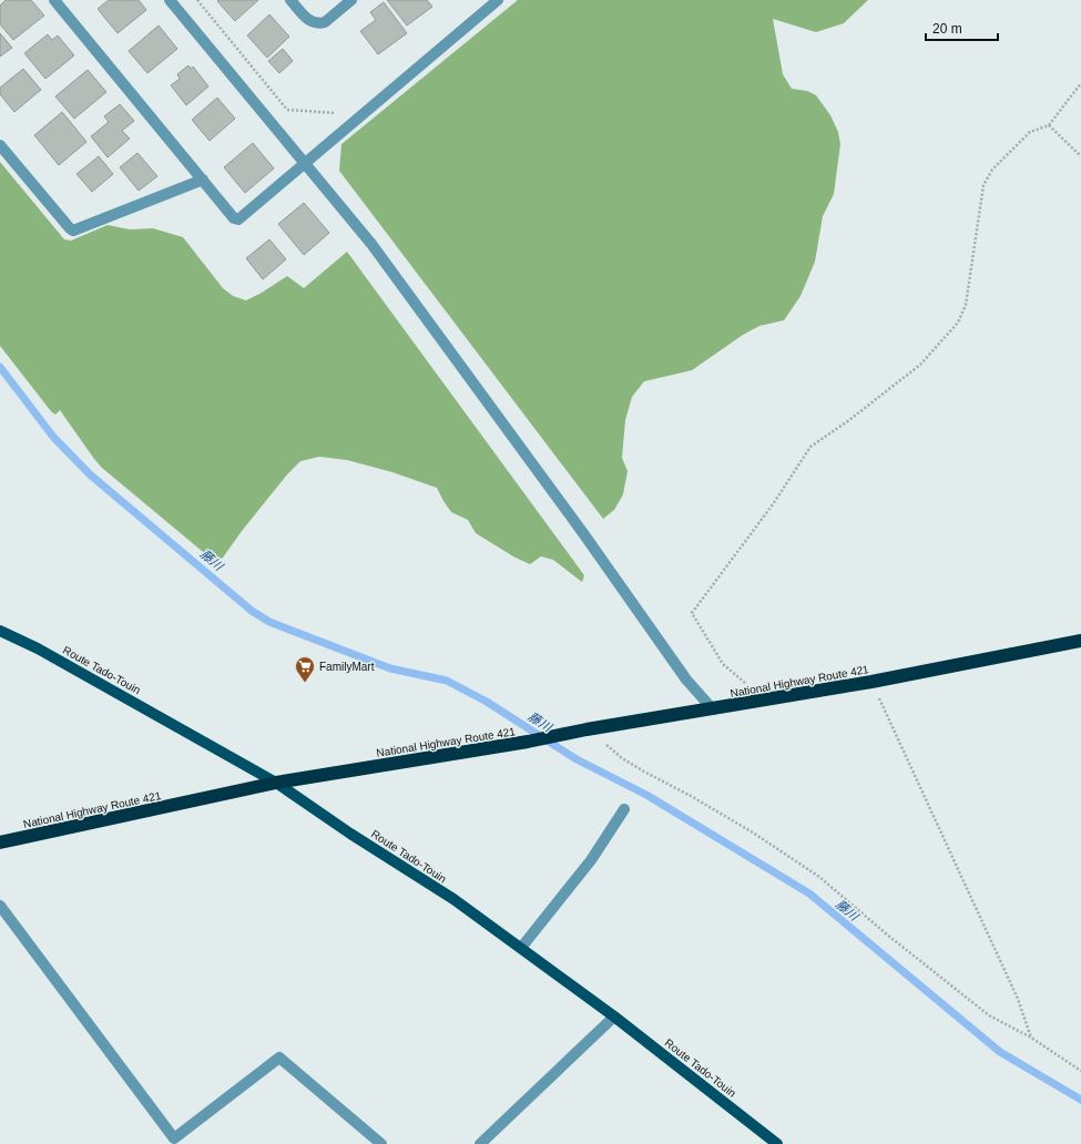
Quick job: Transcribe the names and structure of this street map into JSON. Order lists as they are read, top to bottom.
{
  "streets": {
    "highway": ["National Highway Route 421"],
    "main road": ["Route Tado-Touin"]
  },
  "crossings": [
    ["Route Tado-Touin", "National Highway Route 421"]
  ],
  "water": ["藤川"],
  "places": {
    "supermarket": ["FamilyMart"]
  },
  "scale_bar": "20 m"
}
